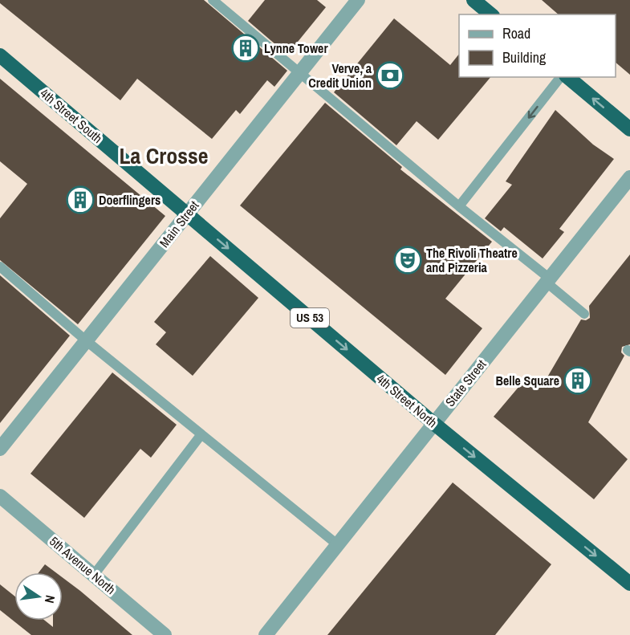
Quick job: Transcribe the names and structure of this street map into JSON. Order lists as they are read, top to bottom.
{
  "streets": {
    "highway": ["4th Street South", "US 53", "4th Street North"],
    "street": ["Main Street", "State Street", "5th Avenue North"]
  },
  "crossings": [
    ["4th Street South", "Main Street"],
    ["4th Street South", "4th Street North"],
    ["Main Street", "4th Street North"],
    ["State Street", "4th Street North"]
  ],
  "one_way": ["4th Street North"],
  "districts": ["La Crosse"],
  "places": {
    "building": ["Lynne Tower", "Doerflingers", "Belle Square"],
    "bank": ["Verve, a Credit Union"],
    "theatre": ["The Rivoli Theatre and Pizzeria"]
  },
  "legend": ["Road", "Building"],
  "north": "right"
}
